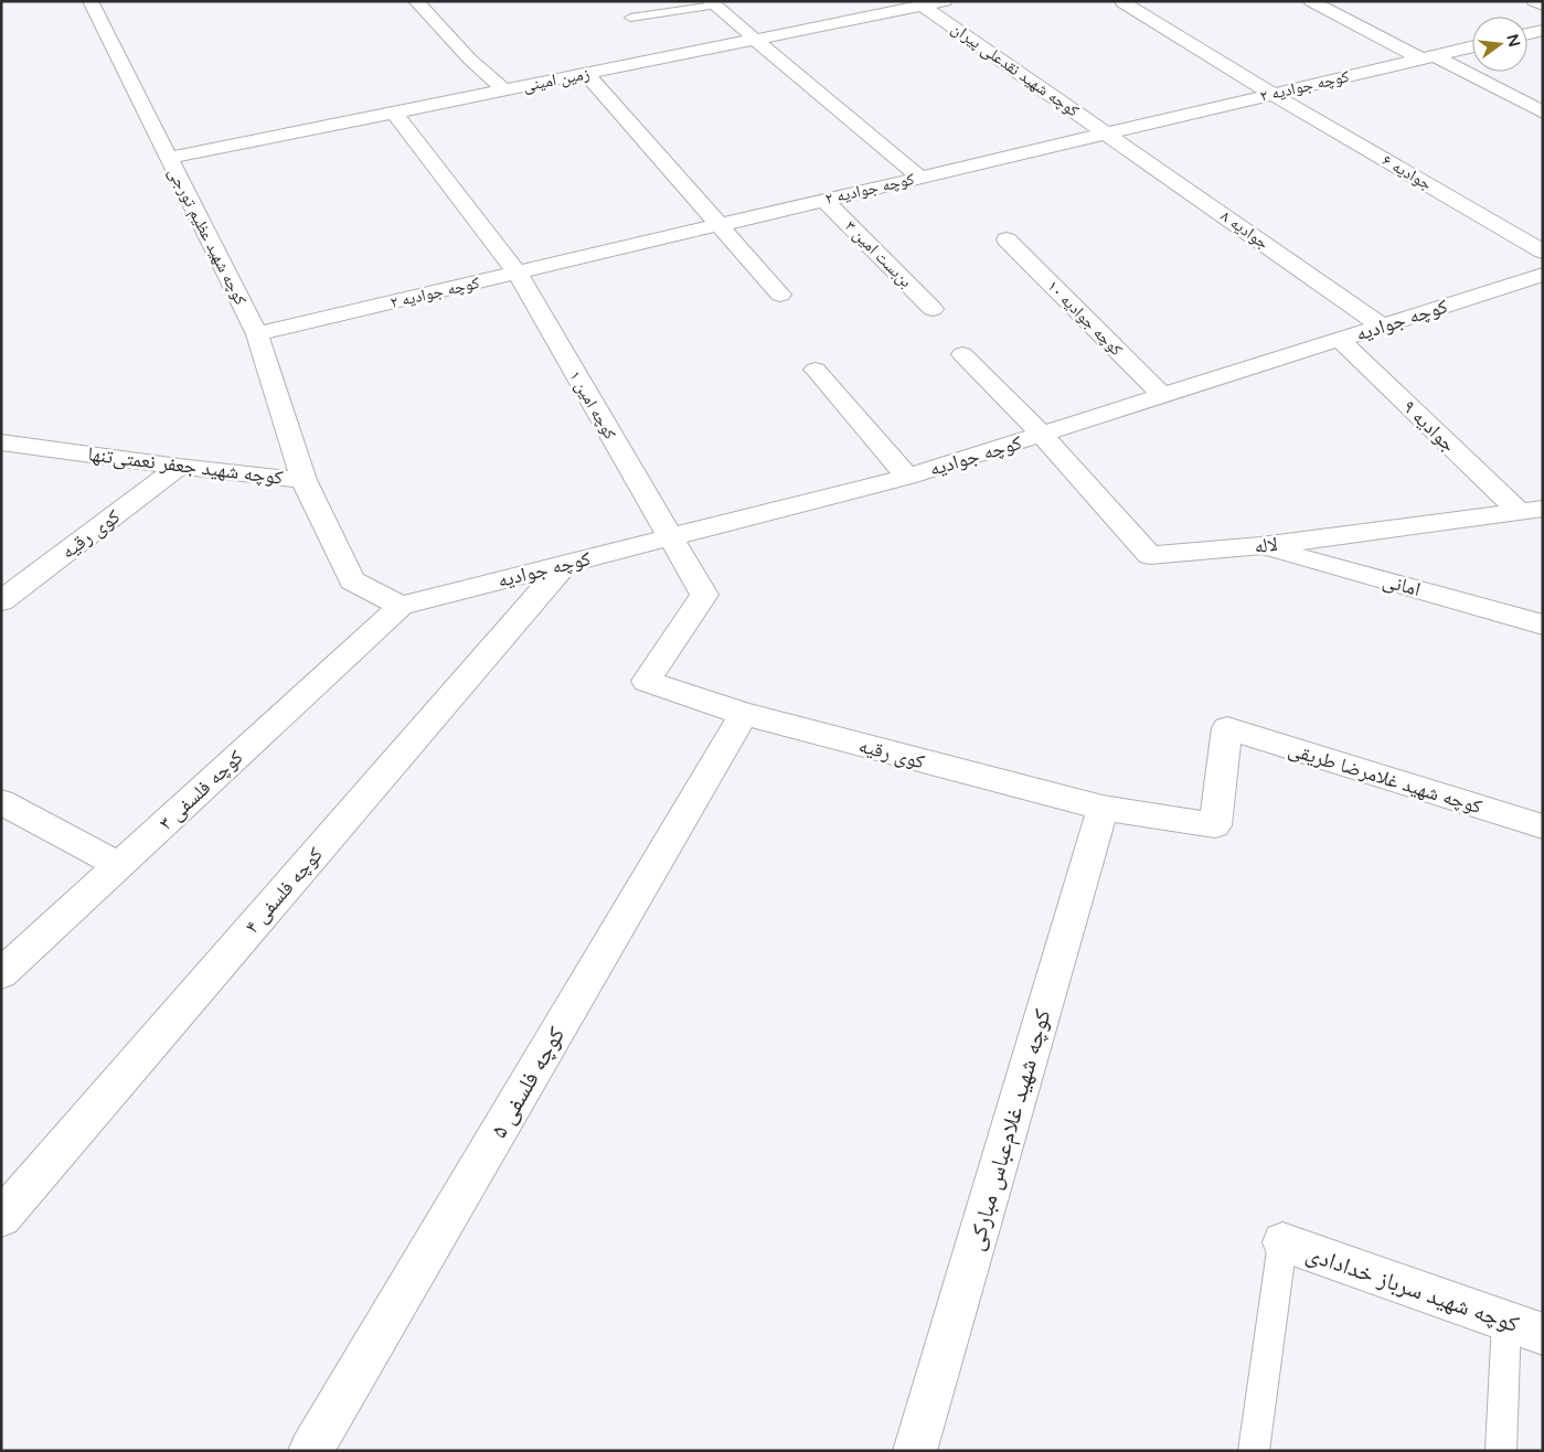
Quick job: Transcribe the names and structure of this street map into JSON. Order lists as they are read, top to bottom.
{
  "streets": {
    "street": [
      "کوچه شهید نقدعلی پیران",
      "زمین امینی",
      "کوچه جوادیه ۲",
      "جوادیه ۶",
      "جوادیه ۸",
      "کوچه شهید عظیم تورجی",
      "بن‌بست امین ۳",
      "کوچه جوادیه ۱۰",
      "کوچه جوادیه",
      "کوچه امین ۱",
      "جوادیه ۹",
      "کوچه شهید جعفر نعمتی‌تنها",
      "کوی رقیه",
      "لاله",
      "امانی",
      "کوچه شهید غلامرضا طریقی",
      "کوچه فلسفی ۳",
      "کوچه فلسفی ۴",
      "کوچه فلسفی ۵",
      "کوچه شهید غلام‌عباس مبارکی",
      "کوچه شهید سرباز خدادادی"
    ]
  },
  "crossings": [
    ["کوچه شهید نقدعلی پیران", "زمین امینی"],
    ["کوچه شهید نقدعلی پیران", "کوچه جوادیه ۲"],
    ["کوچه شهید نقدعلی پیران", "جوادیه ۸"],
    ["زمین امینی", "کوچه شهید عظیم تورجی"],
    ["زمین امینی", "کوچه امین ۱"],
    ["کوچه جوادیه ۲", "جوادیه ۶"],
    ["کوچه جوادیه ۲", "جوادیه ۸"],
    ["کوچه جوادیه ۲", "کوچه شهید عظیم تورجی"],
    ["کوچه جوادیه ۲", "بن‌بست امین ۳"],
    ["کوچه جوادیه ۲", "کوچه امین ۱"],
    ["جوادیه ۸", "کوچه جوادیه"],
    ["کوچه شهید عظیم تورجی", "کوچه شهید جعفر نعمتی‌تنها"],
    ["کوچه جوادیه ۱۰", "کوچه جوادیه"],
    ["کوچه جوادیه", "کوچه امین ۱"],
    ["کوچه جوادیه", "جوادیه ۹"],
    ["کوچه جوادیه", "کوچه شهید جعفر نعمتی‌تنها"],
    ["کوچه جوادیه", "کوی رقیه"],
    ["کوچه جوادیه", "لاله"],
    ["کوچه جوادیه", "کوچه فلسفی ۳"],
    ["کوچه جوادیه", "کوچه فلسفی ۴"],
    ["کوچه امین ۱", "کوی رقیه"],
    ["جوادیه ۹", "لاله"],
    ["کوچه شهید جعفر نعمتی‌تنها", "کوی رقیه"],
    ["کوچه شهید جعفر نعمتی‌تنها", "کوچه فلسفی ۳"],
    ["کوی رقیه", "کوچه شهید غلامرضا طریقی"],
    ["کوی رقیه", "کوچه فلسفی ۵"],
    ["کوی رقیه", "کوچه شهید غلام‌عباس مبارکی"],
    ["لاله", "امانی"]
  ],
  "north": "right"
}
